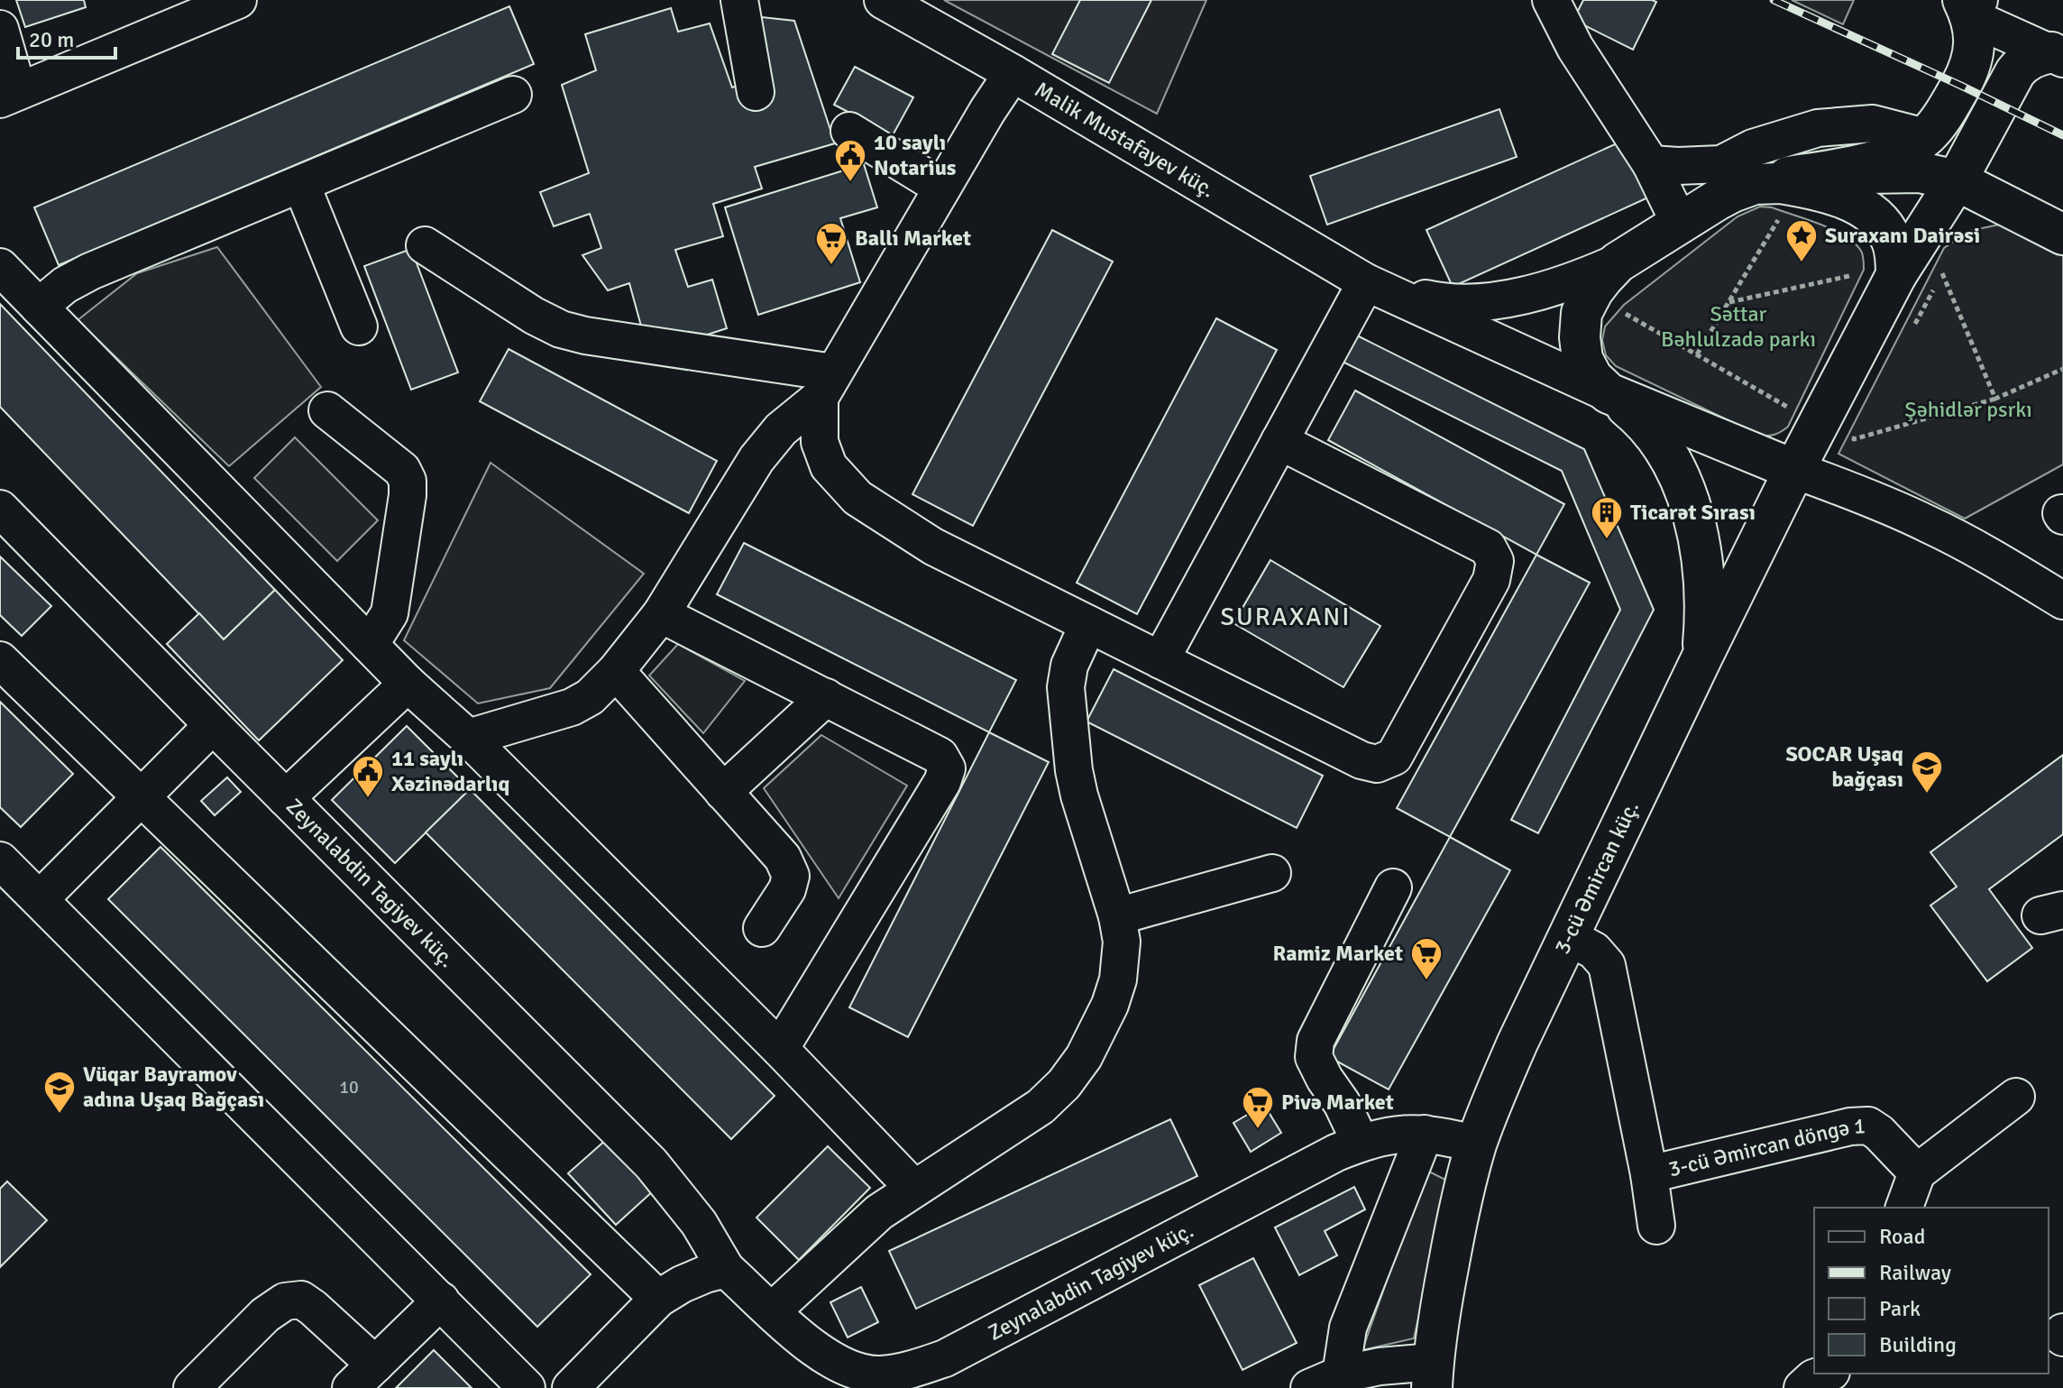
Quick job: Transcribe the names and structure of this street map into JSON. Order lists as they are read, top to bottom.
{
  "streets": {
    "main road": ["3-cü Əmircan küç."],
    "street": ["Malik Mustafayev küç.", "Zeynalabdin Tagiyev küç.", "3-cü Əmircan döngə 1"]
  },
  "crossings": [
    ["3-cü Əmircan küç.", "Zeynalabdin Tagiyev küç."],
    ["3-cü Əmircan küç.", "3-cü Əmircan döngə 1"]
  ],
  "districts": ["SURAXANI"],
  "parks": ["Səttar Bəhlulzadə parkı", "Şəhidlər psrkı"],
  "places": {
    "public building": ["10 saylı Notarius", "11 saylı Xəzinədarlıq"],
    "place": ["Suraxanı Dairəsi"],
    "supermarket": ["Ballı Market", "Ramiz Market", "Pivə Market"],
    "building": ["Ticarət Sırası"],
    "school or university": ["SOCAR Uşaq bağçası", "Vüqar Bayramov adına Uşaq Bağçası"]
  },
  "house_numbers": ["10"],
  "legend": [
    "Road",
    "Railway",
    "Park",
    "Building"
  ],
  "scale_bar": "20 m"
}
